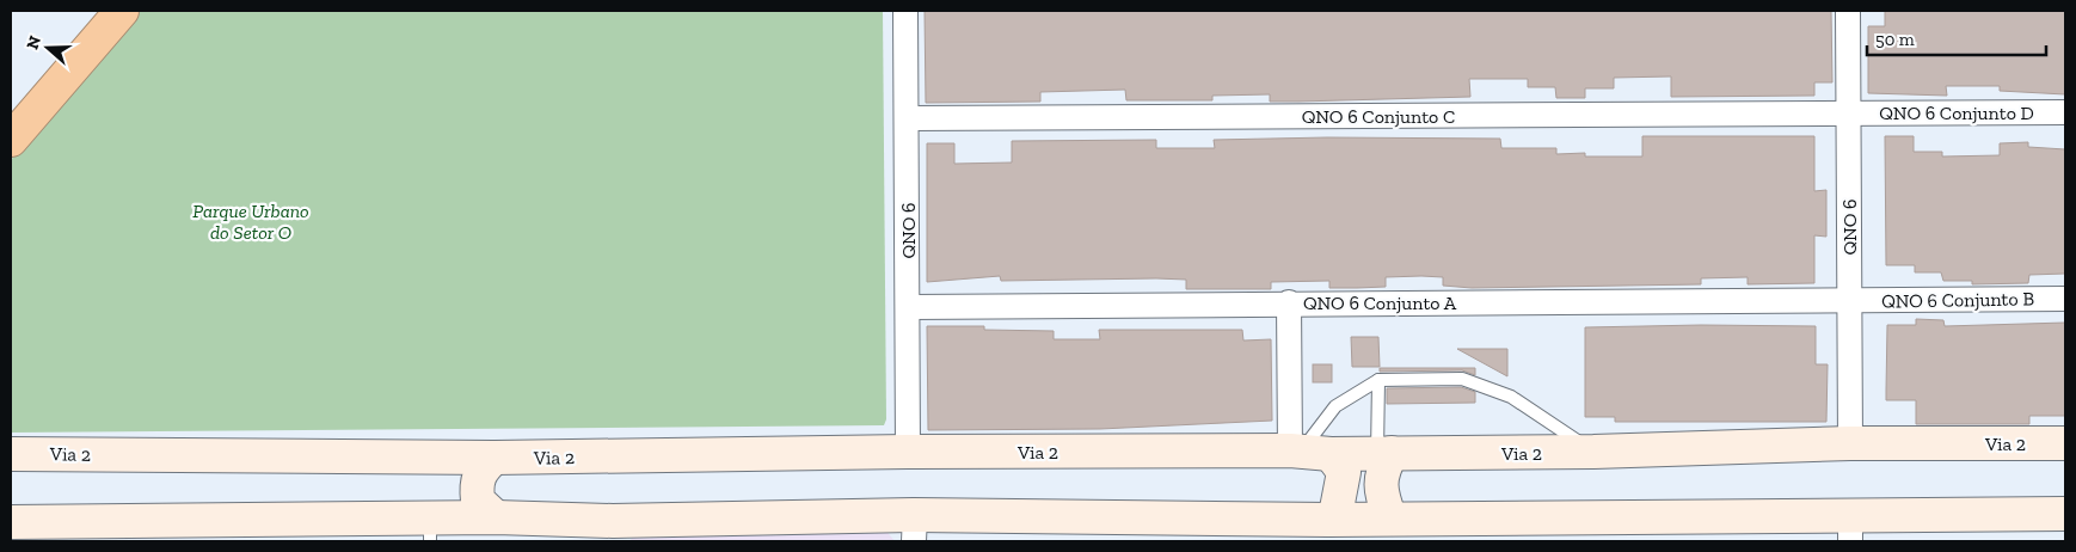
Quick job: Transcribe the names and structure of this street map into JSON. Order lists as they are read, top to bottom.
{
  "streets": {
    "main road": ["Via 2"],
    "street": [
      "QNO 6 Conjunto D",
      "QNO 6 Conjunto C",
      "QNO 6",
      "QNO 6 Conjunto B",
      "QNO 6 Conjunto A"
    ]
  },
  "crossings": [
    ["QNO 6 Conjunto D", "QNO 6 Conjunto C"],
    ["QNO 6 Conjunto D", "QNO 6"],
    ["QNO 6 Conjunto C", "QNO 6"],
    ["QNO 6", "QNO 6 Conjunto B"],
    ["QNO 6", "QNO 6 Conjunto A"],
    ["QNO 6", "Via 2"],
    ["QNO 6 Conjunto B", "QNO 6 Conjunto A"]
  ],
  "parks": ["Parque Urbano do Setor O"],
  "scale_bar": "50 m",
  "north": "left"
}
